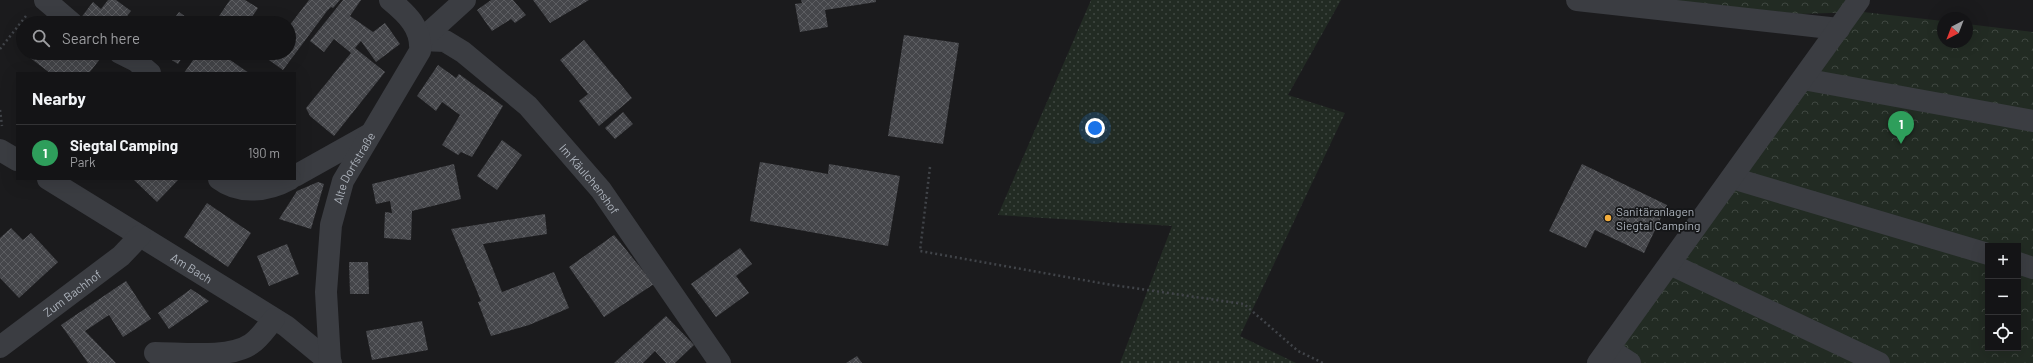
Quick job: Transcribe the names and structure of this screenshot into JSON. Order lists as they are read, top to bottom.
{
  "streets": {
    "street": [
      "Alte Dorfstraße",
      "Im Käulchenshof",
      "Am Bach",
      "Zum Bachhof"
    ]
  },
  "crossings": [
    ["Alte Dorfstraße", "Im Käulchenshof"],
    ["Alte Dorfstraße", "Am Bach"],
    ["Am Bach", "Zum Bachhof"]
  ],
  "places": ["Sanitäranlagen Siegtal Camping"],
  "north": "bottom left",
  "page": {
    "search": "Search here",
    "heading": "Nearby",
    "pins": "1",
    "list": [
      {
        "mark": "1",
        "name": "Siegtal Camping",
        "note": "Park",
        "value": "190 m"
      }
    ],
    "map_buttons": ["+", "−"]
  }
}
